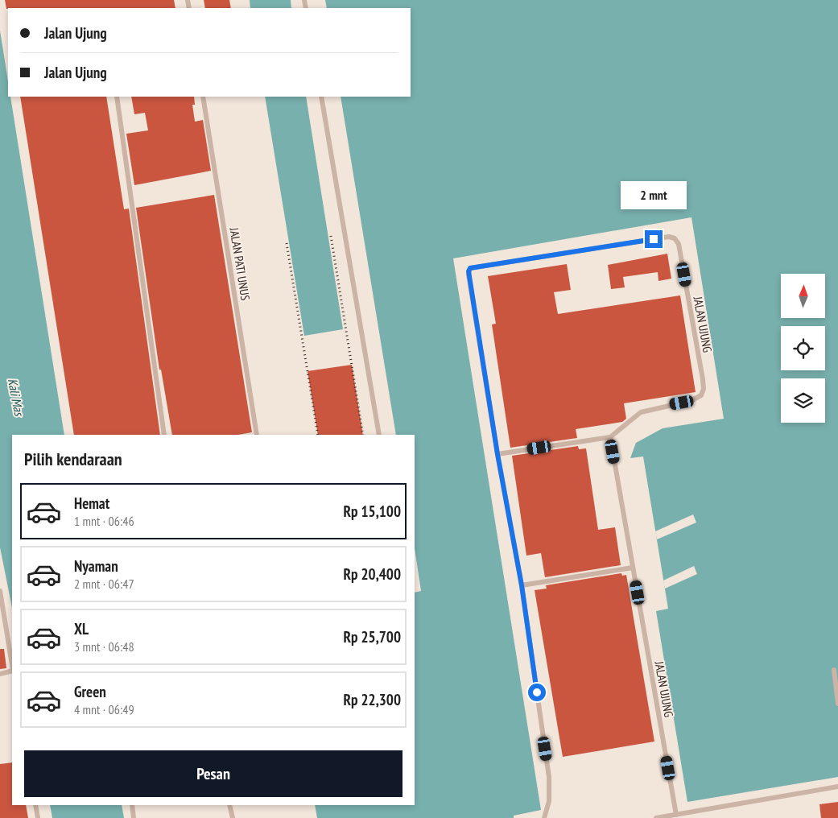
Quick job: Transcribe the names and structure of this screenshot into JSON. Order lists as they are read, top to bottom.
{
  "streets": {
    "lane": ["JALAN PATI UNUS", "JALAN UJUNG"]
  },
  "water": ["Kali Mas"],
  "north": "top",
  "page": {
    "banner": ["Jalan Ujung", "Jalan Ujung"],
    "bubble": "2 mnt",
    "heading": "Pilih kendaraan",
    "list": [
      {
        "name": "Hemat",
        "note": "1 mnt · 06:46",
        "value": "Rp 15,100"
      },
      {
        "name": "Nyaman",
        "note": "2 mnt · 06:47",
        "value": "Rp 20,400"
      },
      {
        "name": "XL",
        "note": "3 mnt · 06:48",
        "value": "Rp 25,700"
      },
      {
        "name": "Green",
        "note": "4 mnt · 06:49",
        "value": "Rp 22,300"
      }
    ],
    "buttons": "Pesan"
  }
}
